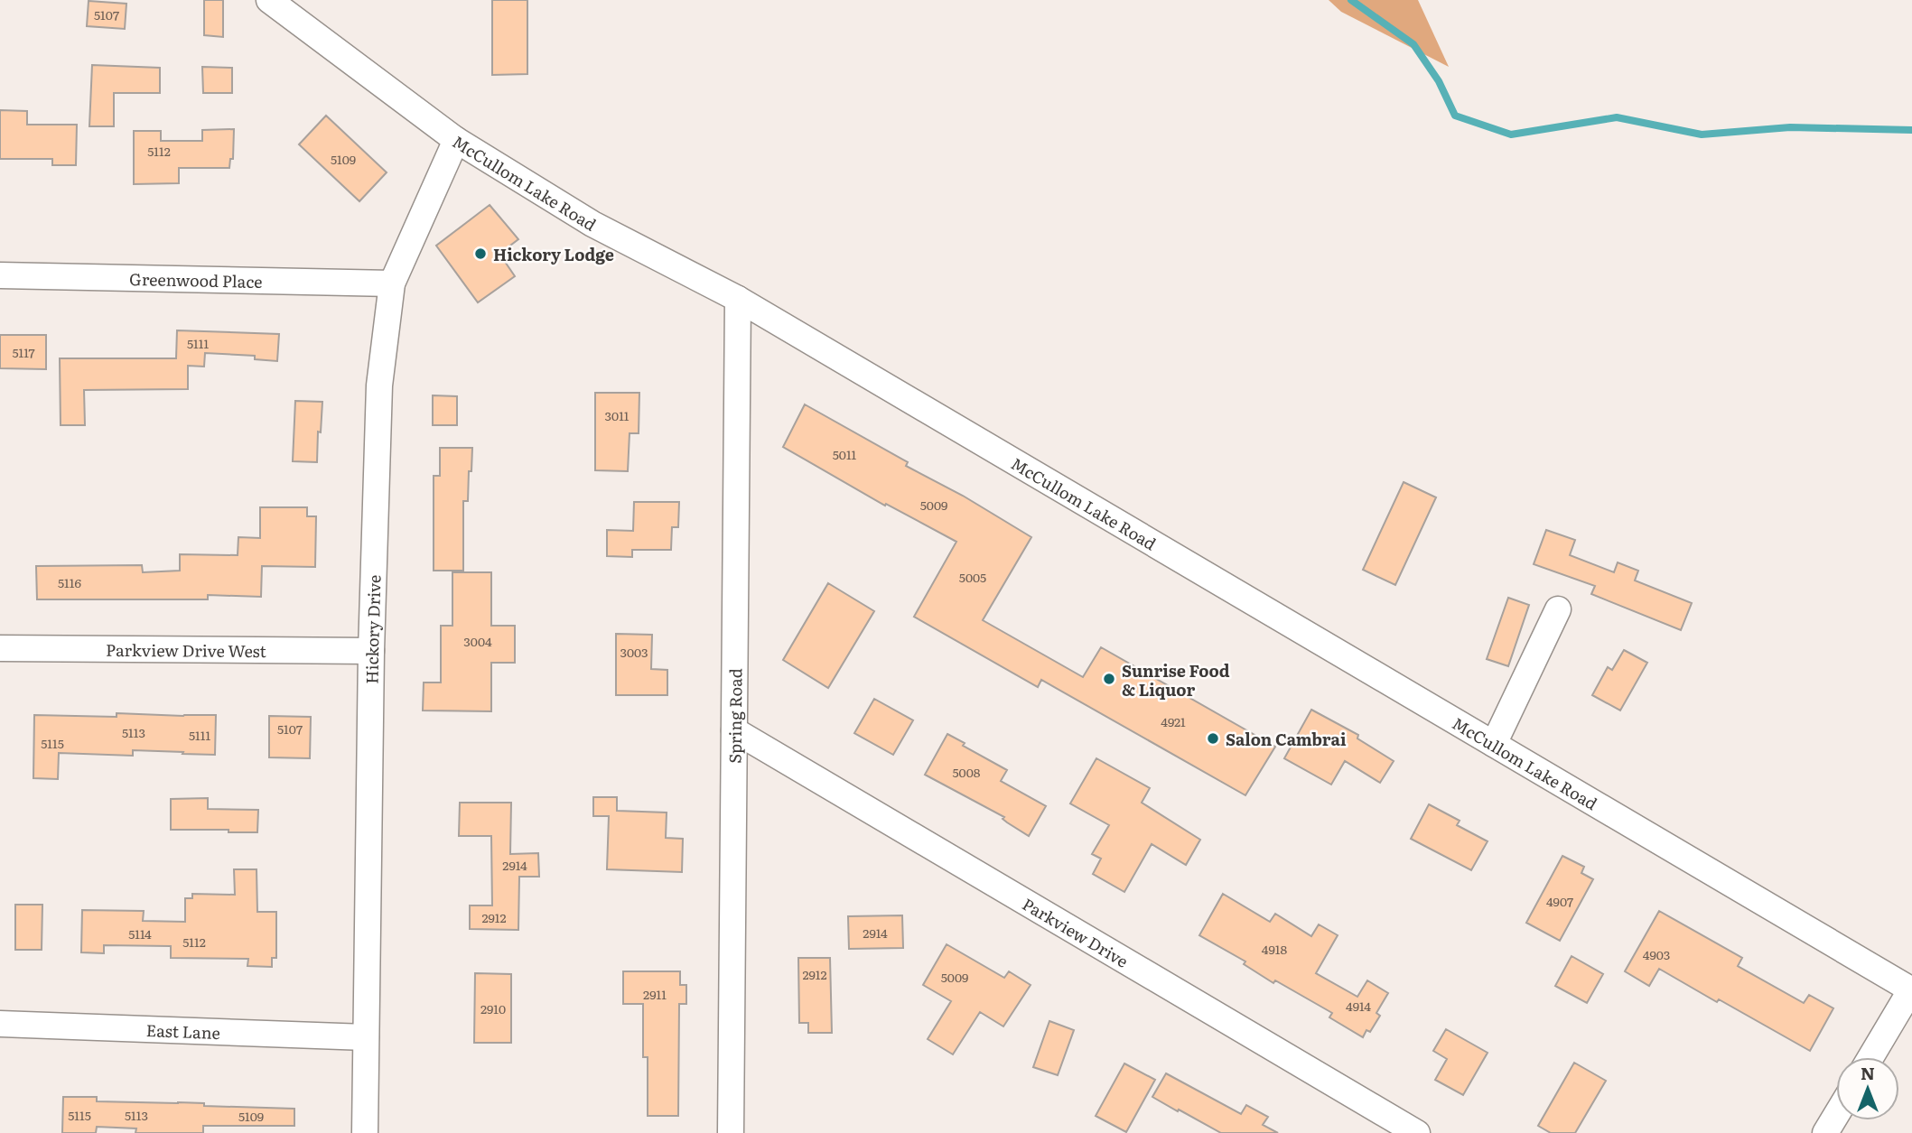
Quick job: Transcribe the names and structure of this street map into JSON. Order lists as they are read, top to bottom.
{
  "streets": {
    "street": [
      "McCullom Lake Road",
      "Greenwood Place",
      "Hickory Drive",
      "Parkview Drive West",
      "Spring Road",
      "Parkview Drive",
      "East Lane"
    ]
  },
  "crossings": [
    ["McCullom Lake Road", "Hickory Drive"],
    ["McCullom Lake Road", "Spring Road"],
    ["Greenwood Place", "Hickory Drive"],
    ["Hickory Drive", "Parkview Drive West"],
    ["Hickory Drive", "East Lane"],
    ["Spring Road", "Parkview Drive"]
  ],
  "places": ["Hickory Lodge", "Sunrise Food & Liquor", "Salon Cambrai"],
  "house_numbers": [
    "5107",
    "5112",
    "5109",
    "5111",
    "5117",
    "3011",
    "5011",
    "5009",
    "5005",
    "5116",
    "3004",
    "3003",
    "4921",
    "5107",
    "5113",
    "5111",
    "5115",
    "5008",
    "2914",
    "4907",
    "2912",
    "2914",
    "5114",
    "5112",
    "4918",
    "4903",
    "2912",
    "5009",
    "2911",
    "4914",
    "2910",
    "5115",
    "5113",
    "5109"
  ],
  "north": "top"
}
